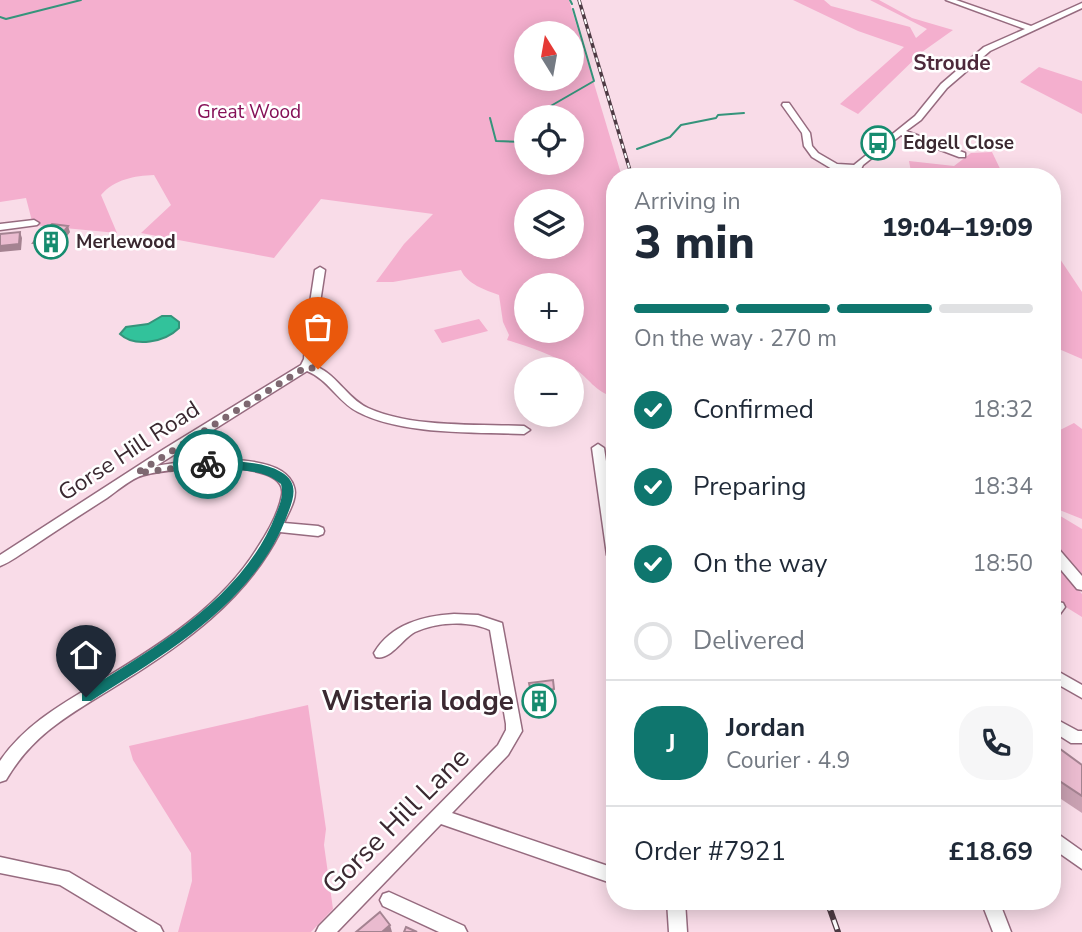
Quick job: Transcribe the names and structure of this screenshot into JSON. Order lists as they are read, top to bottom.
{
  "streets": {
    "street": ["Gorse Hill Road", "Gorse Hill Lane"]
  },
  "districts": ["Stroude"],
  "parks": ["Great Wood"],
  "places": {
    "bus stop": ["Edgell Close"],
    "building": ["Merlewood", "Wisteria lodge"]
  },
  "north": "top",
  "page": {
    "map_buttons": ["+", "−"],
    "heading": ["3 min", "Arriving in", "19:04–19:09"],
    "panel": [
      "Jordan",
      "Courier · 4.9",
      "Order #7921",
      "£18.69"
    ],
    "bar": "On the way · 270 m",
    "list": [
      ["Confirmed", "18:32"],
      ["Preparing", "18:34"],
      ["On the way", "18:50"],
      "Delivered"
    ],
    "round": "J"
  }
}
